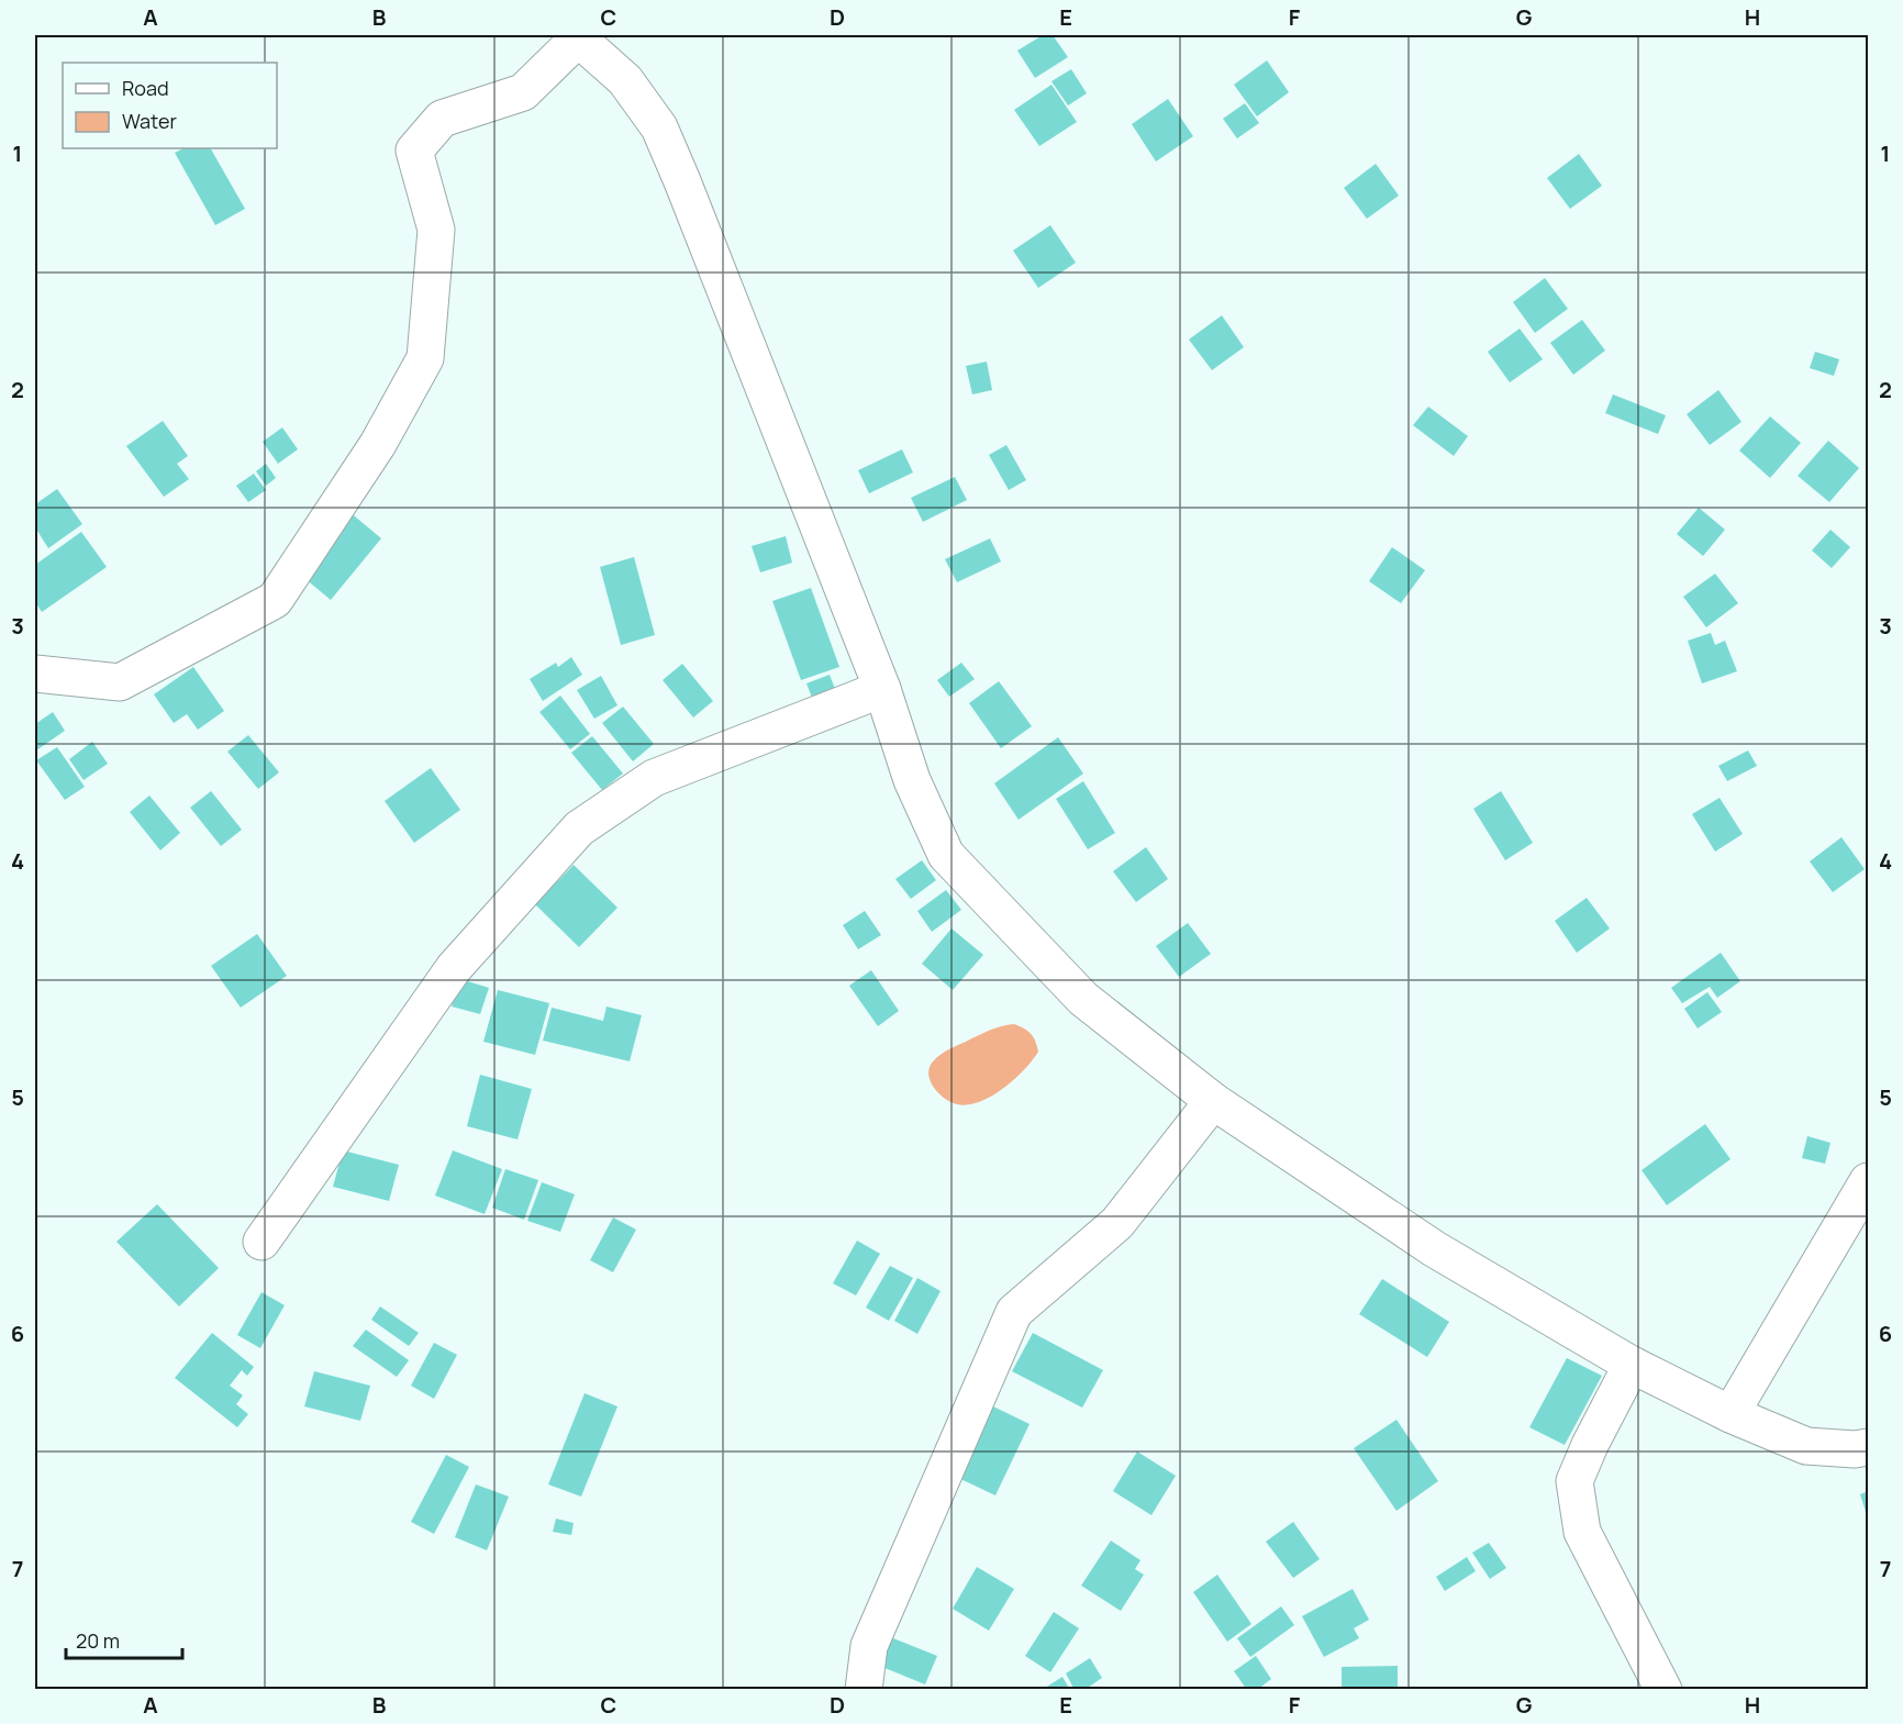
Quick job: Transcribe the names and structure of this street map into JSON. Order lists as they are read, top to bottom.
{
  "legend": ["Road", "Water"],
  "scale_bar": "20 m",
  "grid": {
    "columns": [
      "A",
      "B",
      "C",
      "D",
      "E",
      "F",
      "G",
      "H"
    ],
    "rows": [
      "1",
      "2",
      "3",
      "4",
      "5",
      "6",
      "7"
    ]
  }
}
